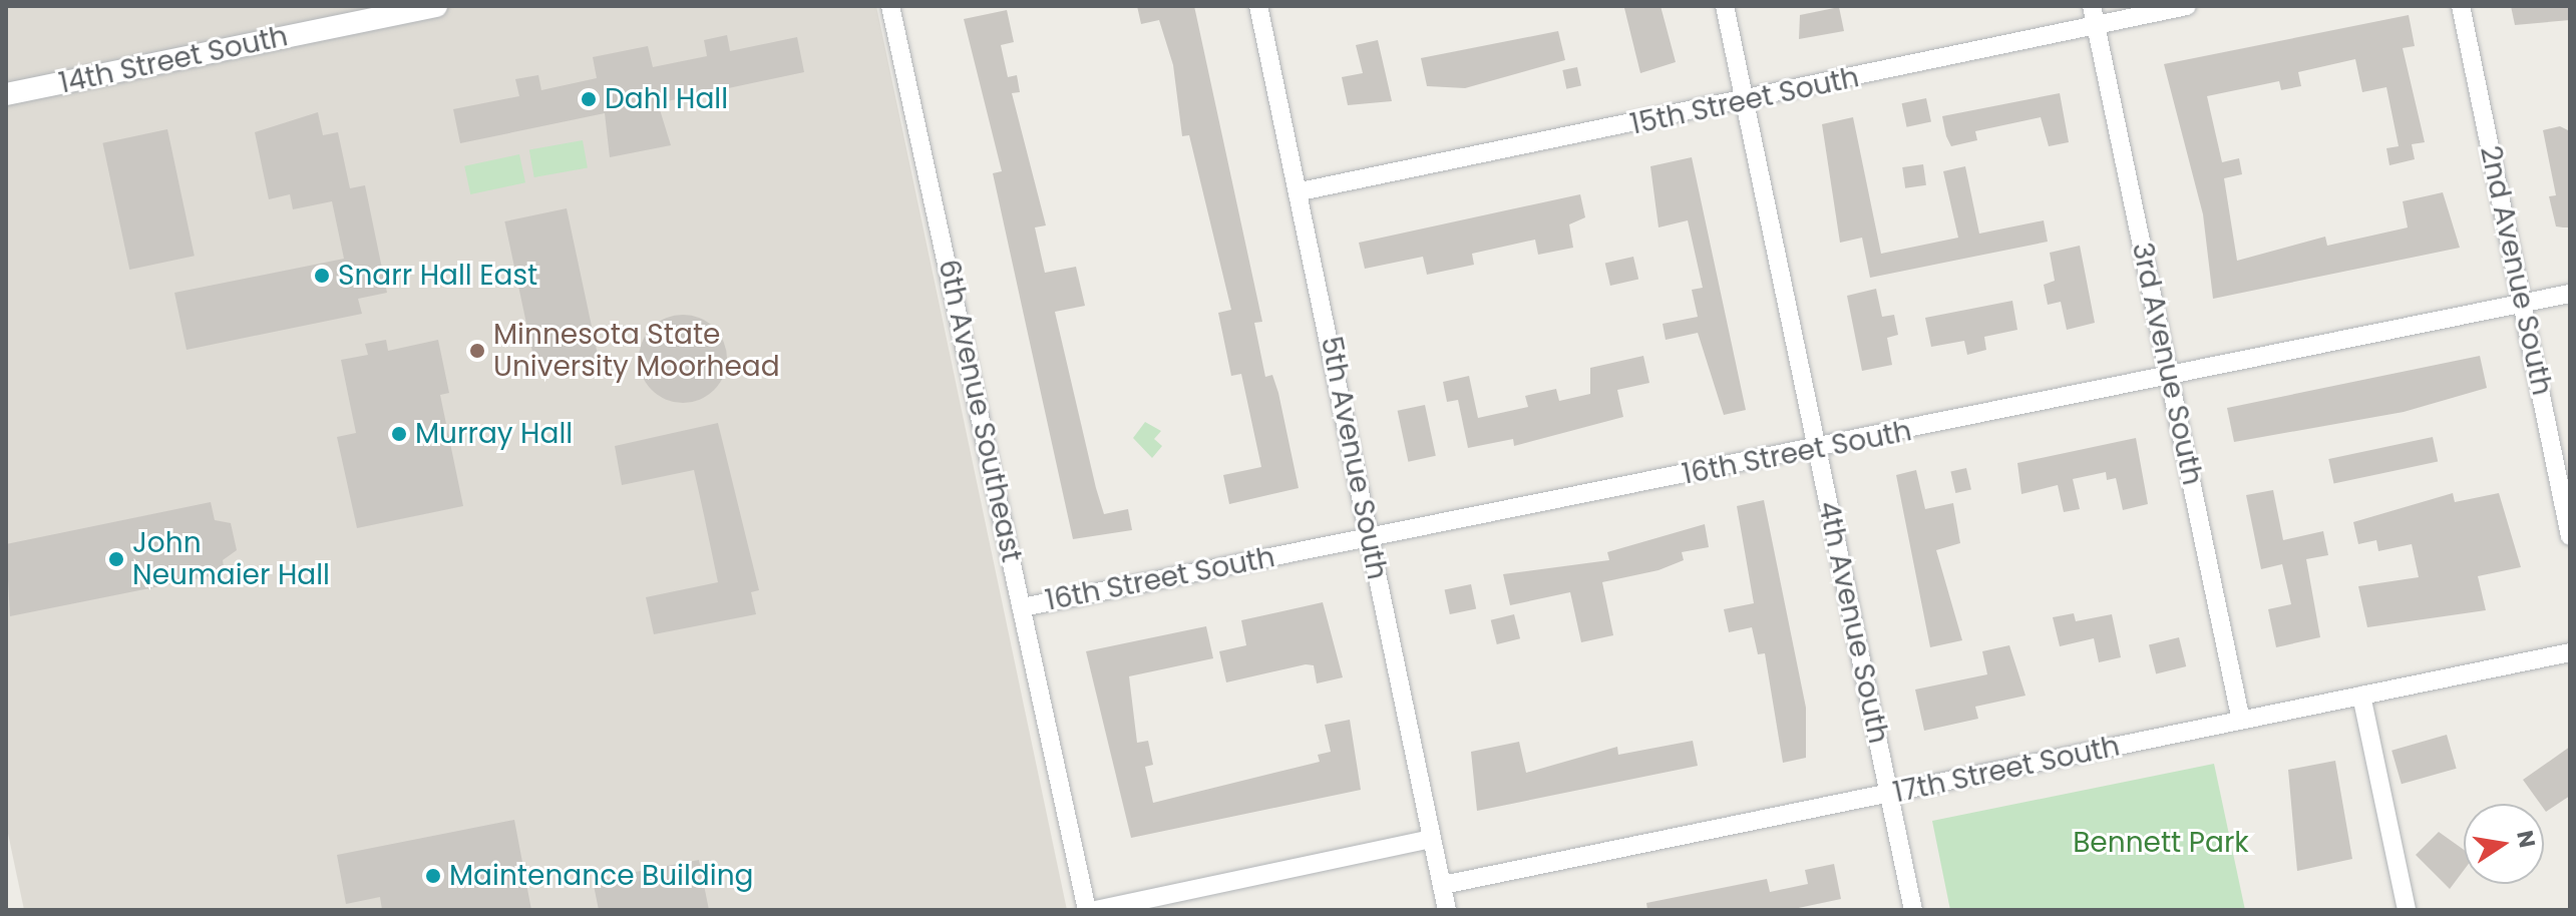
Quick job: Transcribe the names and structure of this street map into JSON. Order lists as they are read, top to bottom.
{
  "streets": {
    "street": [
      "14th Street South",
      "15th Street South",
      "2nd Avenue South",
      "3rd Avenue South",
      "6th Avenue Southeast",
      "16th Street South",
      "5th Avenue South",
      "4th Avenue South",
      "17th Street South"
    ]
  },
  "crossings": [
    ["15th Street South", "3rd Avenue South"],
    ["15th Street South", "5th Avenue South"],
    ["15th Street South", "4th Avenue South"],
    ["2nd Avenue South", "16th Street South"],
    ["3rd Avenue South", "16th Street South"],
    ["3rd Avenue South", "17th Street South"],
    ["6th Avenue Southeast", "16th Street South"],
    ["16th Street South", "5th Avenue South"],
    ["16th Street South", "4th Avenue South"],
    ["5th Avenue South", "17th Street South"],
    ["4th Avenue South", "17th Street South"]
  ],
  "parks": ["Bennett Park"],
  "places": [
    "Dahl Hall",
    "Snarr Hall East",
    "Minnesota State University Moorhead",
    "Murray Hall",
    "John Neumaier Hall",
    "Maintenance Building"
  ],
  "north": "right"
}
